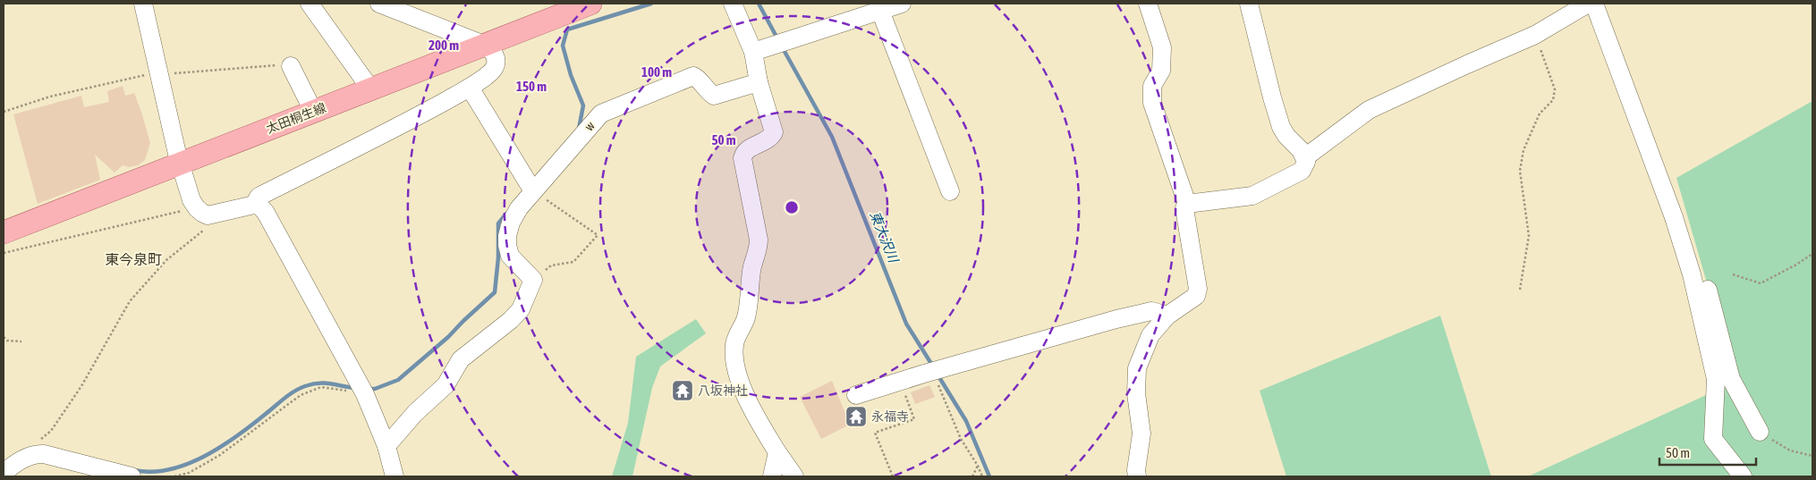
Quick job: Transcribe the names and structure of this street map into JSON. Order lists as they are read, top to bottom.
{
  "streets": {
    "main road": ["太田桐生線"],
    "street": ["w"]
  },
  "districts": ["東今泉町"],
  "water": ["東大沢川"],
  "places": {
    "temple": ["八坂神社", "永福寺"]
  },
  "scale_bar": "50 m",
  "rings": [
    "200 m",
    "100 m",
    "150 m",
    "50 m"
  ]
}
